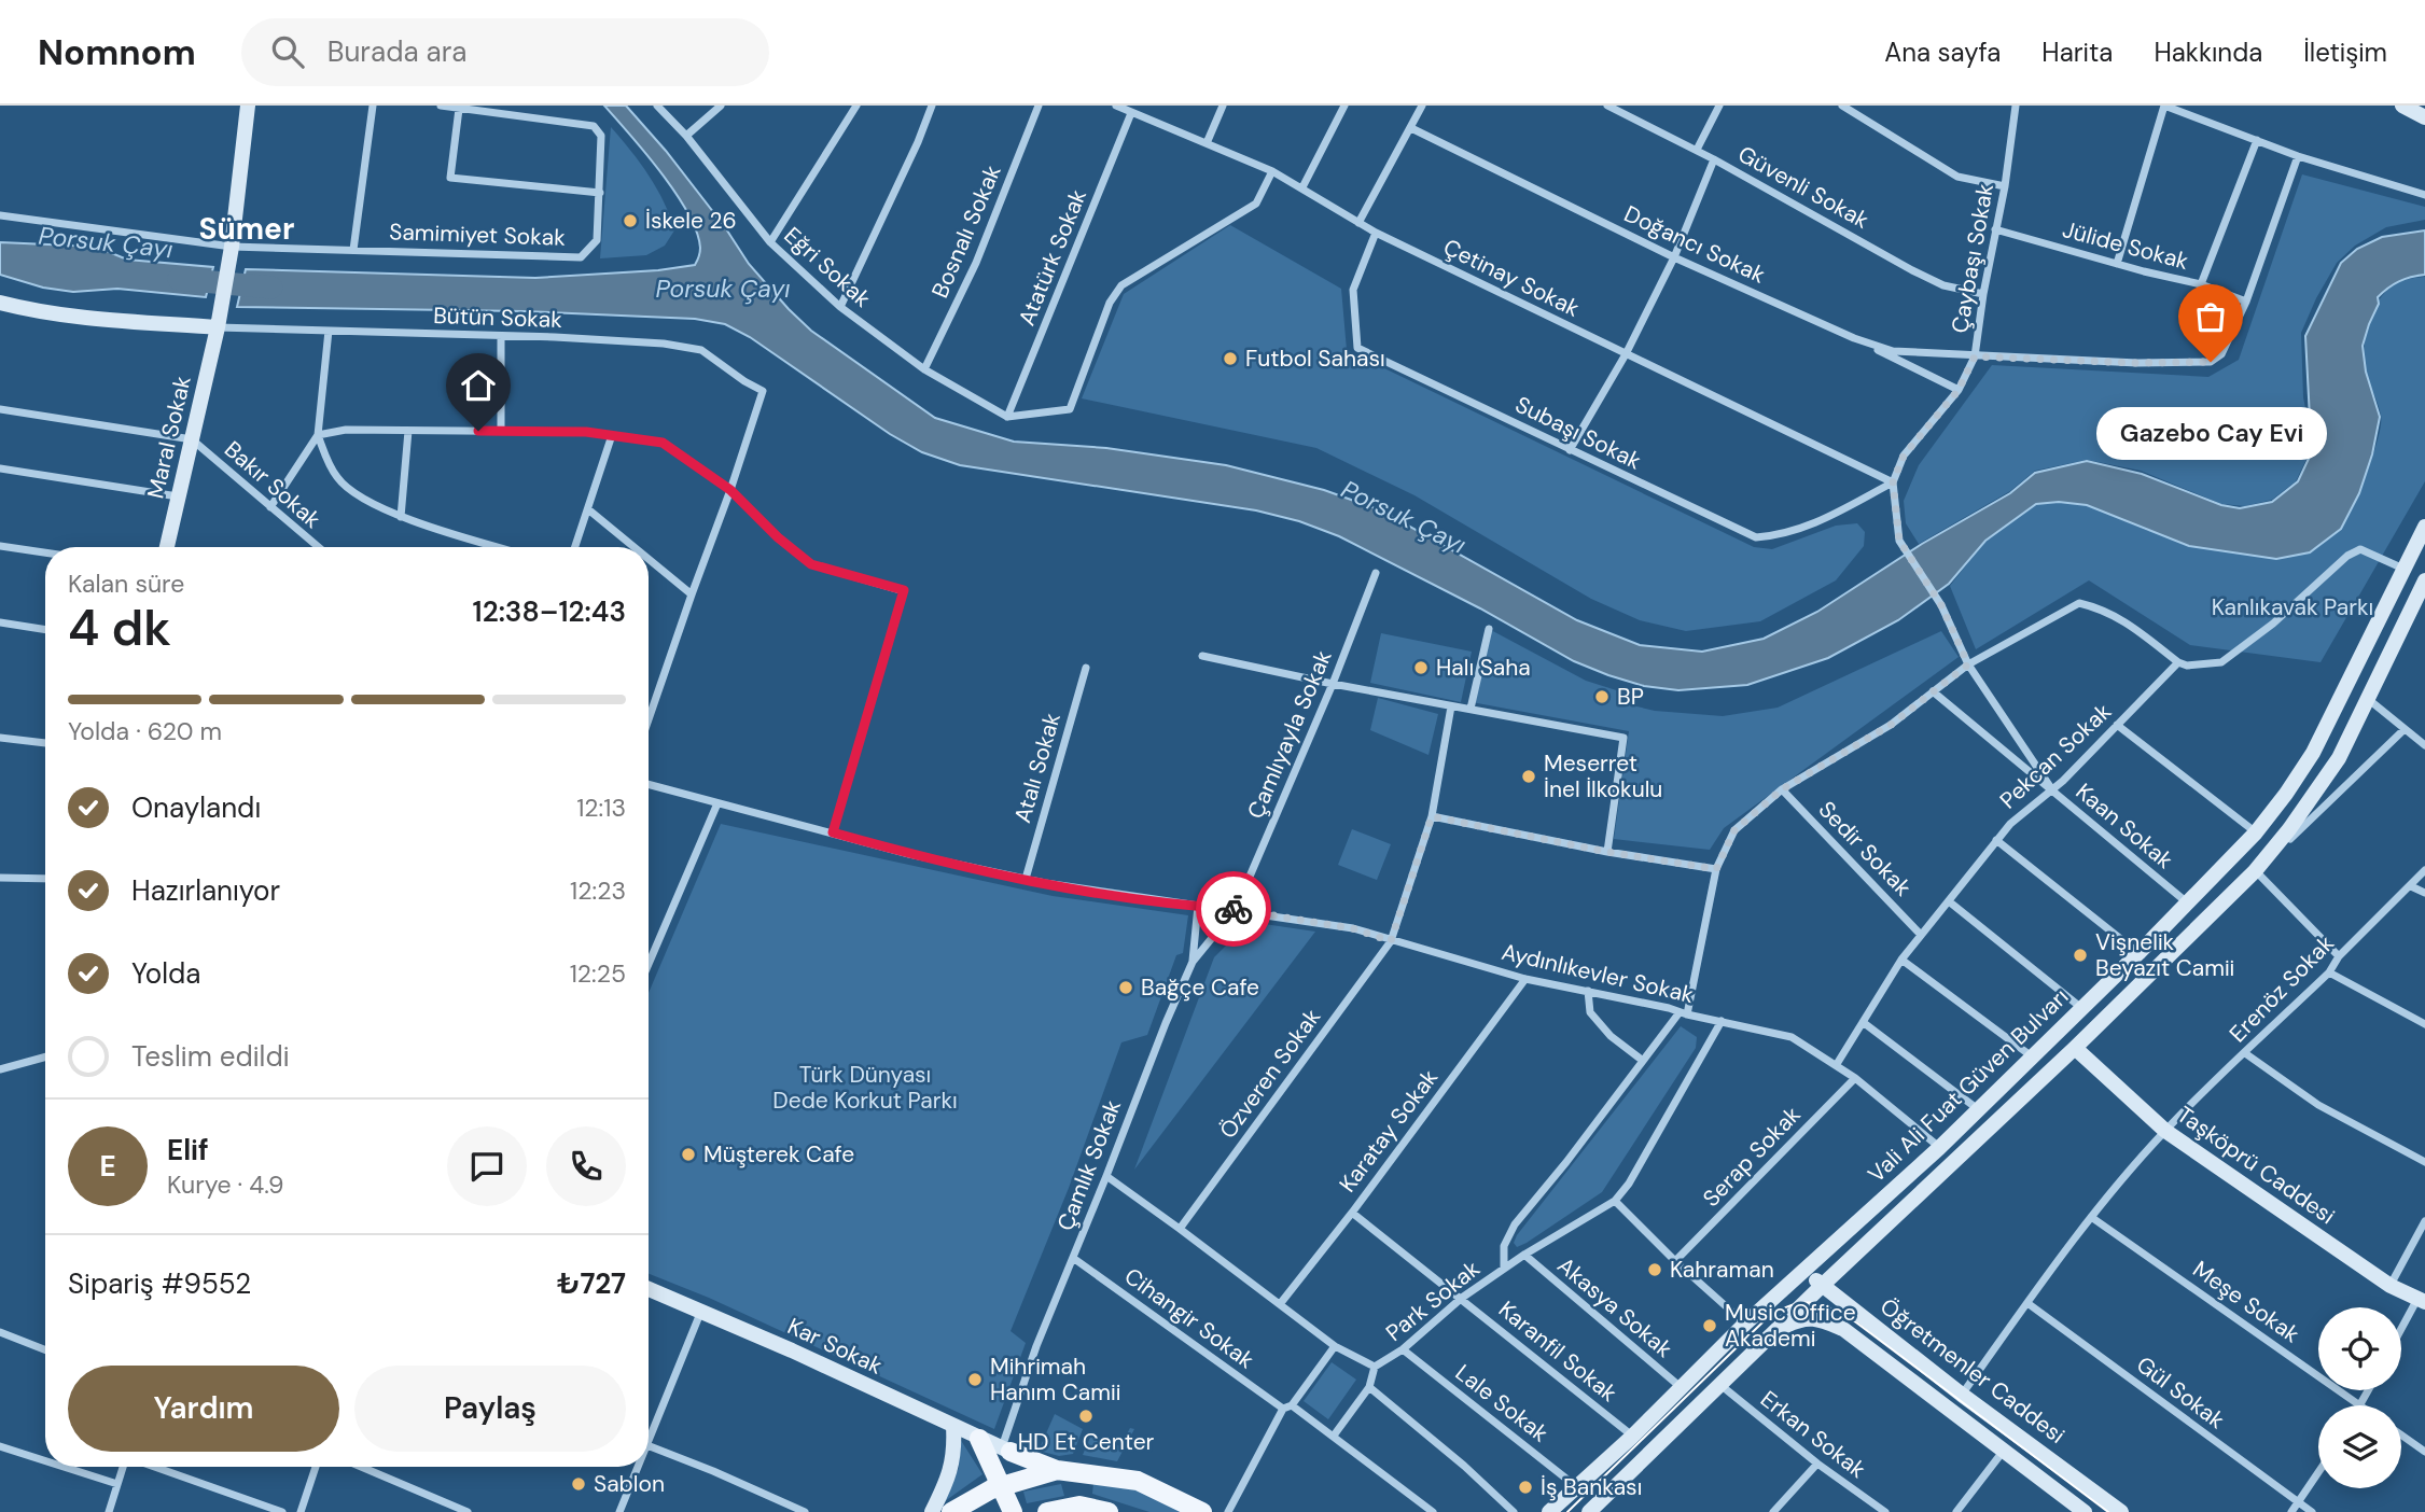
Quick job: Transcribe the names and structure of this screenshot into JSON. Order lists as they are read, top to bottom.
{
  "streets": {
    "main road": [
      "Maral Sokak",
      "Vali Ali Fuat Güven Bulvarı",
      "Taşköprü Caddesi",
      "Kar Sokak",
      "Öğretmenler Caddesi"
    ],
    "street": [
      "Güvenli Sokak",
      "Bosnalı Sokak",
      "Samimiyet Sokak",
      "Doğancı Sokak",
      "Jülide Sokak",
      "Atatürk Sokak",
      "Çaybaşı Sokak",
      "Eğri Sokak",
      "Çetinay Sokak",
      "Bütün Sokak",
      "Subaşı Sokak",
      "Bakır Sokak",
      "Çamlıyayla Sokak",
      "Pekcan Sokak",
      "Atalı Sokak",
      "Kaan Sokak",
      "Sedir Sokak",
      "Aydınlıkevler Sokak",
      "Erenöz Sokak",
      "Özveren Sokak",
      "Karatay Sokak",
      "Serap Sokak",
      "Çamlık Sokak",
      "Park Sokak",
      "Meşe Sokak",
      "Akasya Sokak",
      "Cihangir Sokak",
      "Karanfil Sokak",
      "Gül Sokak",
      "Lale Sokak",
      "Erkan Sokak"
    ]
  },
  "crossings": [
    ["Güvenli Sokak", "Çaybaşı Sokak"],
    ["Bosnalı Sokak", "Eğri Sokak"],
    ["Samimiyet Sokak", "Maral Sokak"],
    ["Doğancı Sokak", "Jülide Sokak"],
    ["Doğancı Sokak", "Çaybaşı Sokak"],
    ["Jülide Sokak", "Çaybaşı Sokak"],
    ["Atatürk Sokak", "Eğri Sokak"],
    ["Atatürk Sokak", "Çetinay Sokak"],
    ["Çaybaşı Sokak", "Çetinay Sokak"],
    ["Çaybaşı Sokak", "Subaşı Sokak"],
    ["Çetinay Sokak", "Subaşı Sokak"],
    ["Bütün Sokak", "Maral Sokak"],
    ["Maral Sokak", "Bakır Sokak"],
    ["Çamlıyayla Sokak", "Aydınlıkevler Sokak"],
    ["Çamlıyayla Sokak", "Çamlık Sokak"],
    ["Pekcan Sokak", "Kaan Sokak"],
    ["Pekcan Sokak", "Sedir Sokak"],
    ["Pekcan Sokak", "Aydınlıkevler Sokak"],
    ["Atalı Sokak", "Aydınlıkevler Sokak"],
    ["Kaan Sokak", "Vali Ali Fuat Güven Bulvarı"],
    ["Aydınlıkevler Sokak", "Özveren Sokak"],
    ["Aydınlıkevler Sokak", "Vali Ali Fuat Güven Bulvarı"],
    ["Aydınlıkevler Sokak", "Karatay Sokak"],
    ["Aydınlıkevler Sokak", "Serap Sokak"],
    ["Aydınlıkevler Sokak", "Çamlık Sokak"],
    ["Aydınlıkevler Sokak", "Park Sokak"],
    ["Erenöz Sokak", "Taşköprü Caddesi"],
    ["Erenöz Sokak", "Meşe Sokak"],
    ["Erenöz Sokak", "Öğretmenler Caddesi"],
    ["Erenöz Sokak", "Gül Sokak"],
    ["Özveren Sokak", "Park Sokak"],
    ["Vali Ali Fuat Güven Bulvarı", "Taşköprü Caddesi"],
    ["Vali Ali Fuat Güven Bulvarı", "Akasya Sokak"],
    ["Vali Ali Fuat Güven Bulvarı", "Karanfil Sokak"],
    ["Vali Ali Fuat Güven Bulvarı", "Öğretmenler Caddesi"],
    ["Vali Ali Fuat Güven Bulvarı", "Lale Sokak"],
    ["Vali Ali Fuat Güven Bulvarı", "Erkan Sokak"],
    ["Karatay Sokak", "Park Sokak"],
    ["Karatay Sokak", "Karanfil Sokak"],
    ["Çamlık Sokak", "Park Sokak"],
    ["Çamlık Sokak", "Cihangir Sokak"],
    ["Çamlık Sokak", "Kar Sokak"],
    ["Park Sokak", "Akasya Sokak"],
    ["Park Sokak", "Karanfil Sokak"],
    ["Park Sokak", "Lale Sokak"]
  ],
  "districts": ["Sümer"],
  "water": ["Porsuk Çayı"],
  "parks": ["Kanlıkavak Parkı", "Türk Dünyası Dede Korkut Parkı"],
  "places": [
    "İskele 26",
    "Futbol Sahası",
    "Gazebo Cay Evi",
    "Halı Saha",
    "BP",
    "Meserret İnel İlkokulu",
    "Vişnelik Beyazıt Camii",
    "Bağçe Cafe",
    "Müşterek Cafe",
    "Kahraman",
    "Music Office Akademi",
    "Mihrimah Hanım Camii",
    "HD Et Center",
    "Sablon",
    "İş Bankası"
  ],
  "page": {
    "header": "Nomnom",
    "search": "Burada ara",
    "nav": [
      "Ana sayfa",
      "Harita",
      "Hakkında",
      "İletişim"
    ],
    "bubble": "Gazebo Cay Evi",
    "heading": ["4 dk", "Kalan süre", "12:38–12:43"],
    "panel": [
      "Elif",
      "Kurye · 4.9",
      "Sipariş #9552",
      "₺727"
    ],
    "bar": "Yolda · 620 m",
    "list": [
      ["Onaylandı", "12:13"],
      ["Hazırlanıyor", "12:23"],
      ["Yolda", "12:25"],
      "Teslim edildi"
    ],
    "round": "E",
    "buttons": ["Yardım", "Paylaş"]
  }
}
